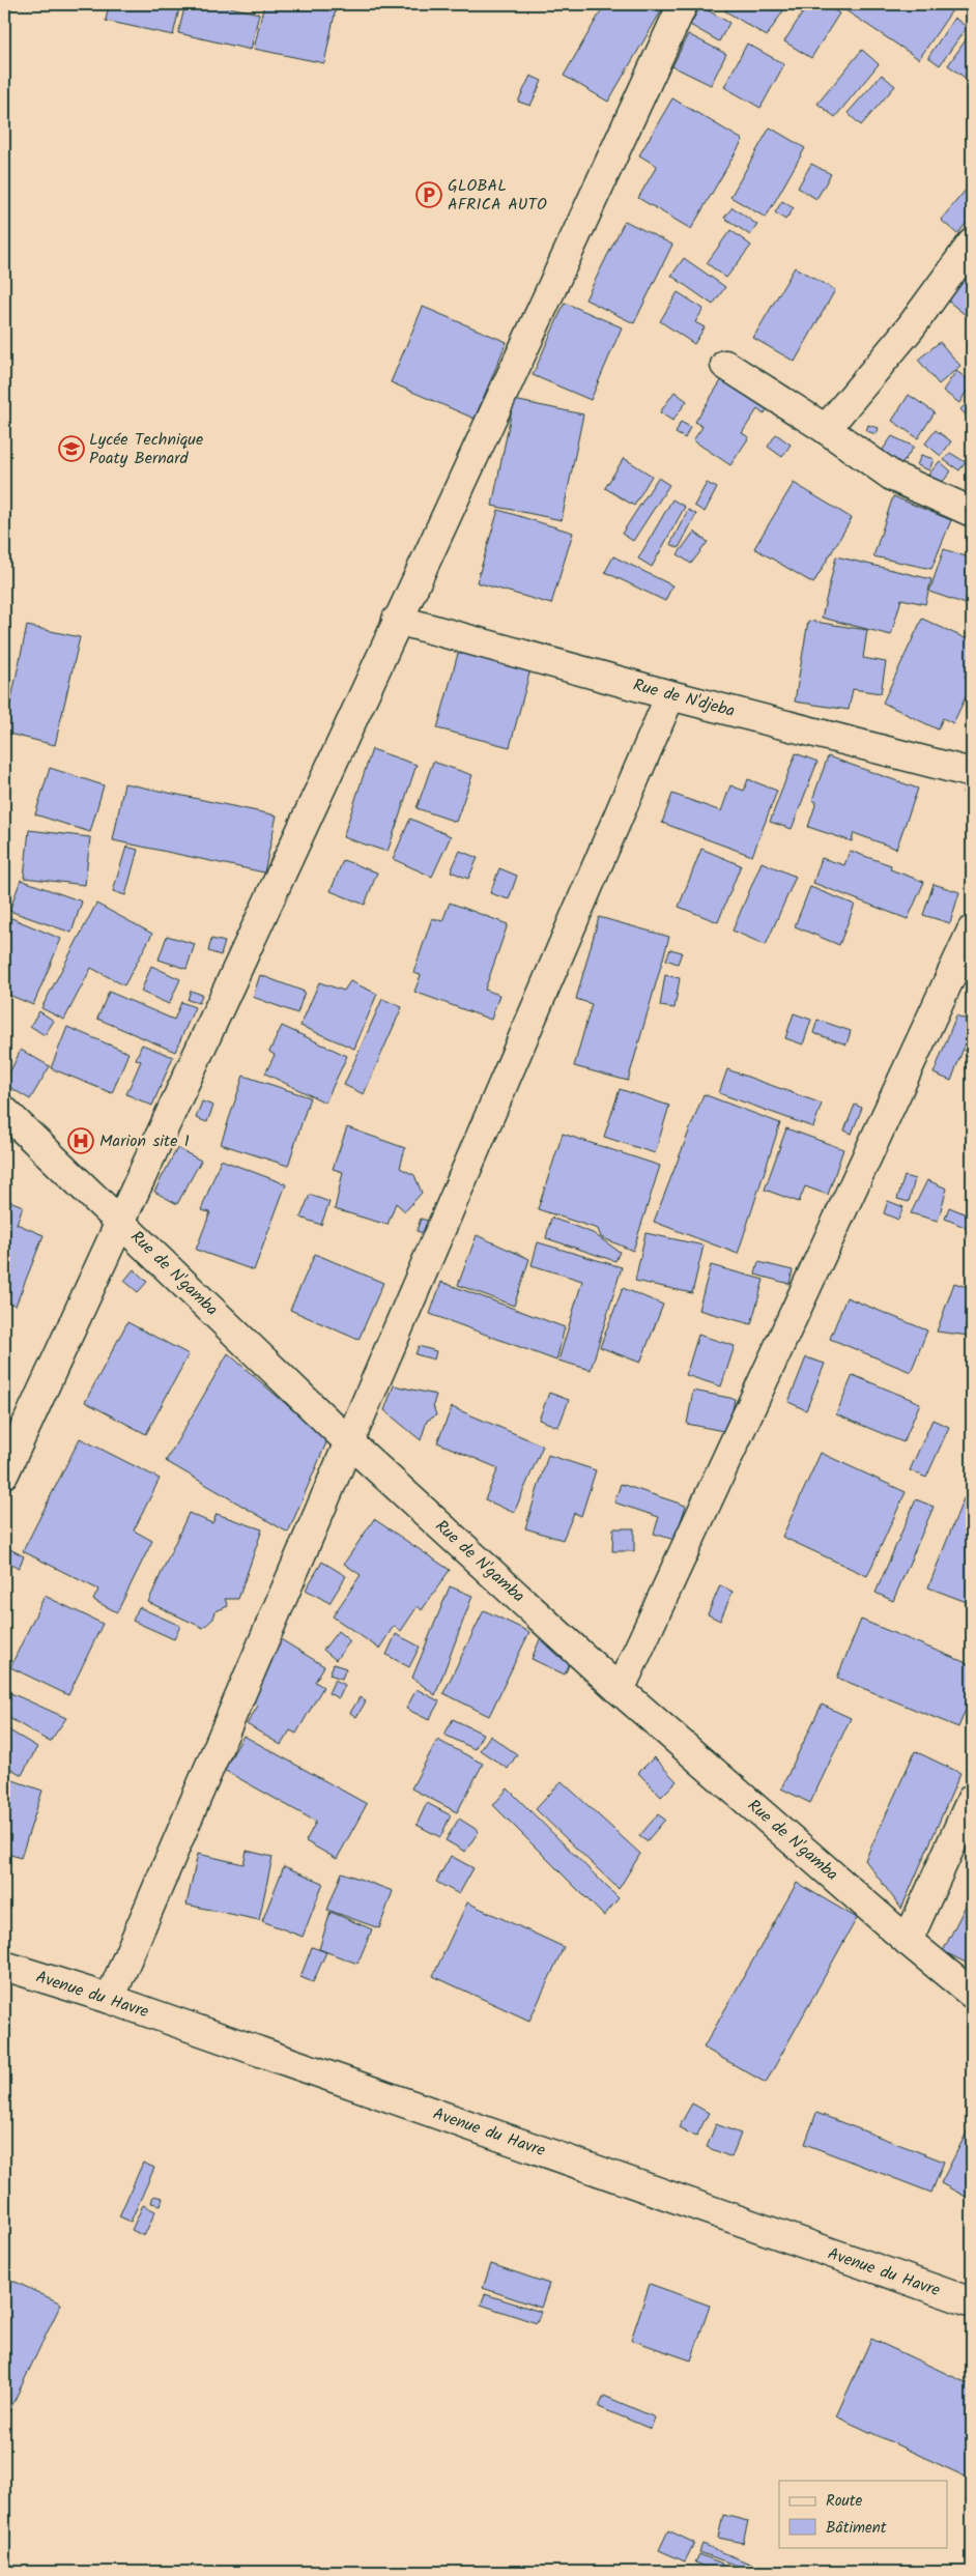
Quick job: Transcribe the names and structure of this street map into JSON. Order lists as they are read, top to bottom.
{
  "streets": {
    "street": ["Rue de N'djeba", "Rue de N'gamba", "Avenue du Havre"]
  },
  "places": {
    "parking": ["GLOBAL AFRICA AUTO"],
    "school or university": ["Lycée Technique Poaty Bernard"],
    "hospital": ["Marion site 1"]
  },
  "legend": ["Route", "Bâtiment"]
}
